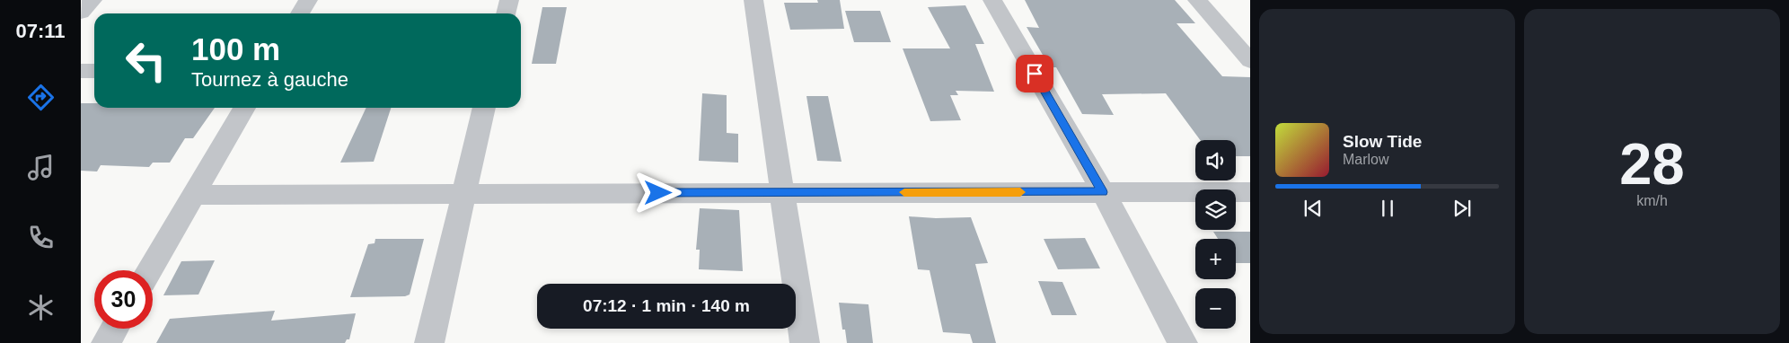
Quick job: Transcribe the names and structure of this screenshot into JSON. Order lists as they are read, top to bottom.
{
  "page": {
    "tabs": "07:11",
    "tile": ["28", "km/h"],
    "turn": ["100 m", "Tournez à gauche"],
    "song": ["Slow Tide", "Marlow"],
    "map_buttons": ["+", "−"],
    "limit": "30",
    "trip": "07:12 · 1 min · 140 m"
  }
}
